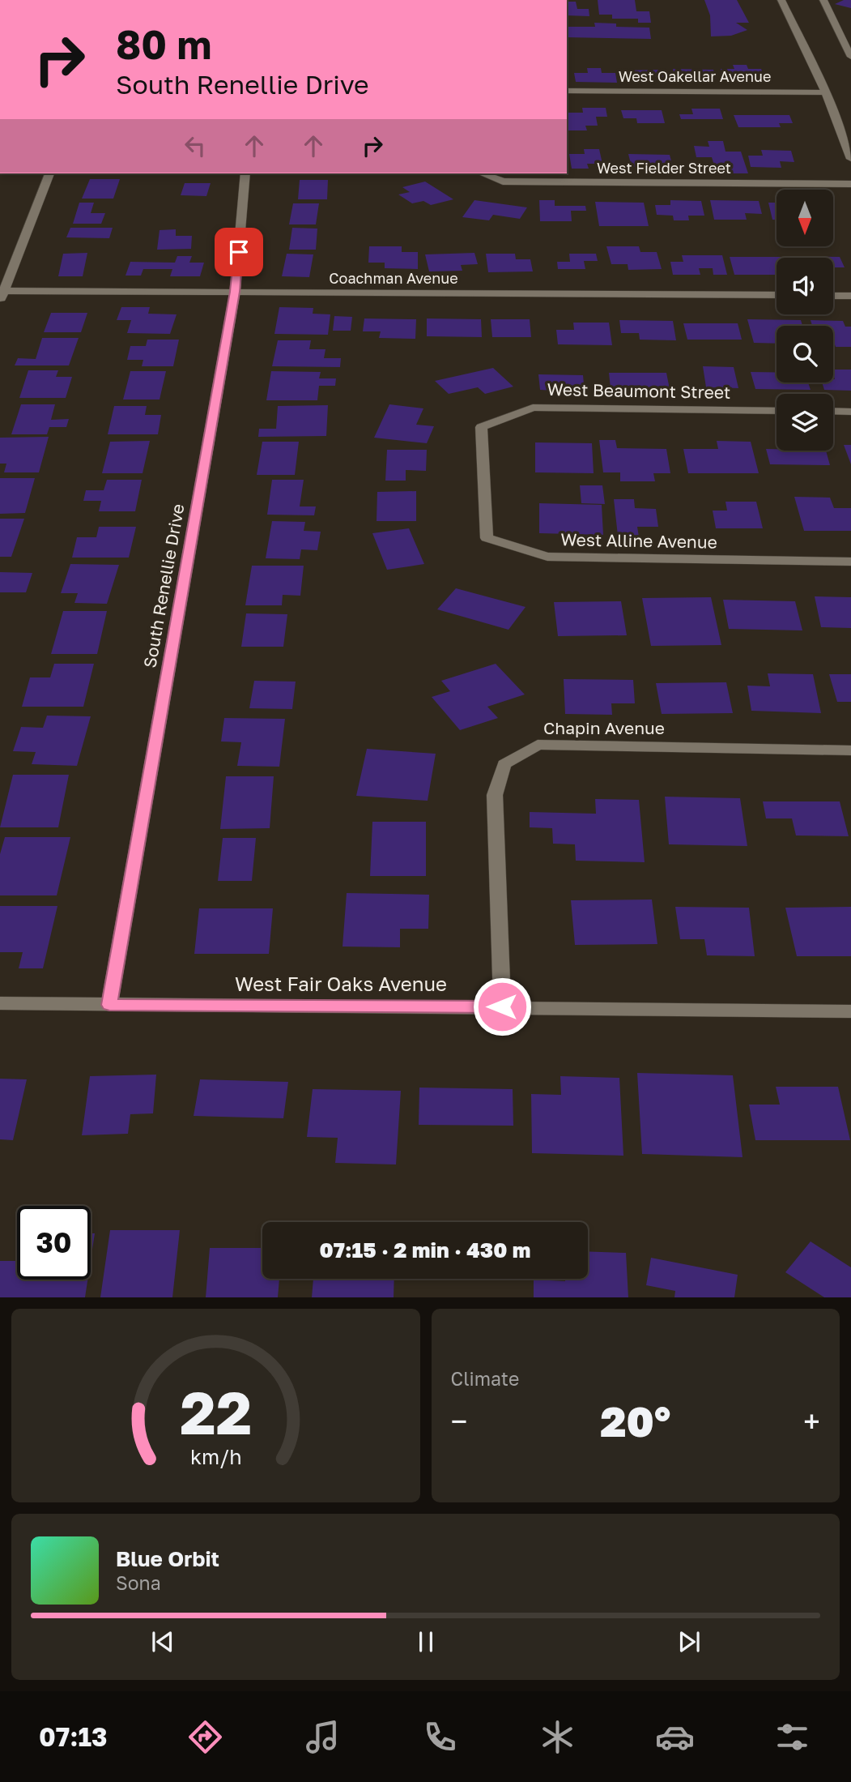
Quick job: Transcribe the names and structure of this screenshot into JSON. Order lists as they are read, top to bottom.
{
  "streets": {
    "street": [
      "West Oakellar Avenue",
      "West Fielder Street",
      "Coachman Avenue",
      "West Beaumont Street",
      "West Alline Avenue",
      "South Renellie Drive",
      "Chapin Avenue",
      "West Fair Oaks Avenue"
    ]
  },
  "crossings": [
    ["Coachman Avenue", "South Renellie Drive"],
    ["West Beaumont Street", "West Alline Avenue"],
    ["South Renellie Drive", "West Fair Oaks Avenue"],
    ["Chapin Avenue", "West Fair Oaks Avenue"]
  ],
  "north": "bottom",
  "page": {
    "turn": ["80 m", "South Renellie Drive"],
    "limit": "30",
    "trip": "07:15 · 2 min · 430 m",
    "tile": "Climate",
    "heat": ["−", "20°", "+"],
    "song": ["Blue Orbit", "Sona"],
    "tabs": "07:13",
    "gauge": ["22", "km/h"]
  }
}
